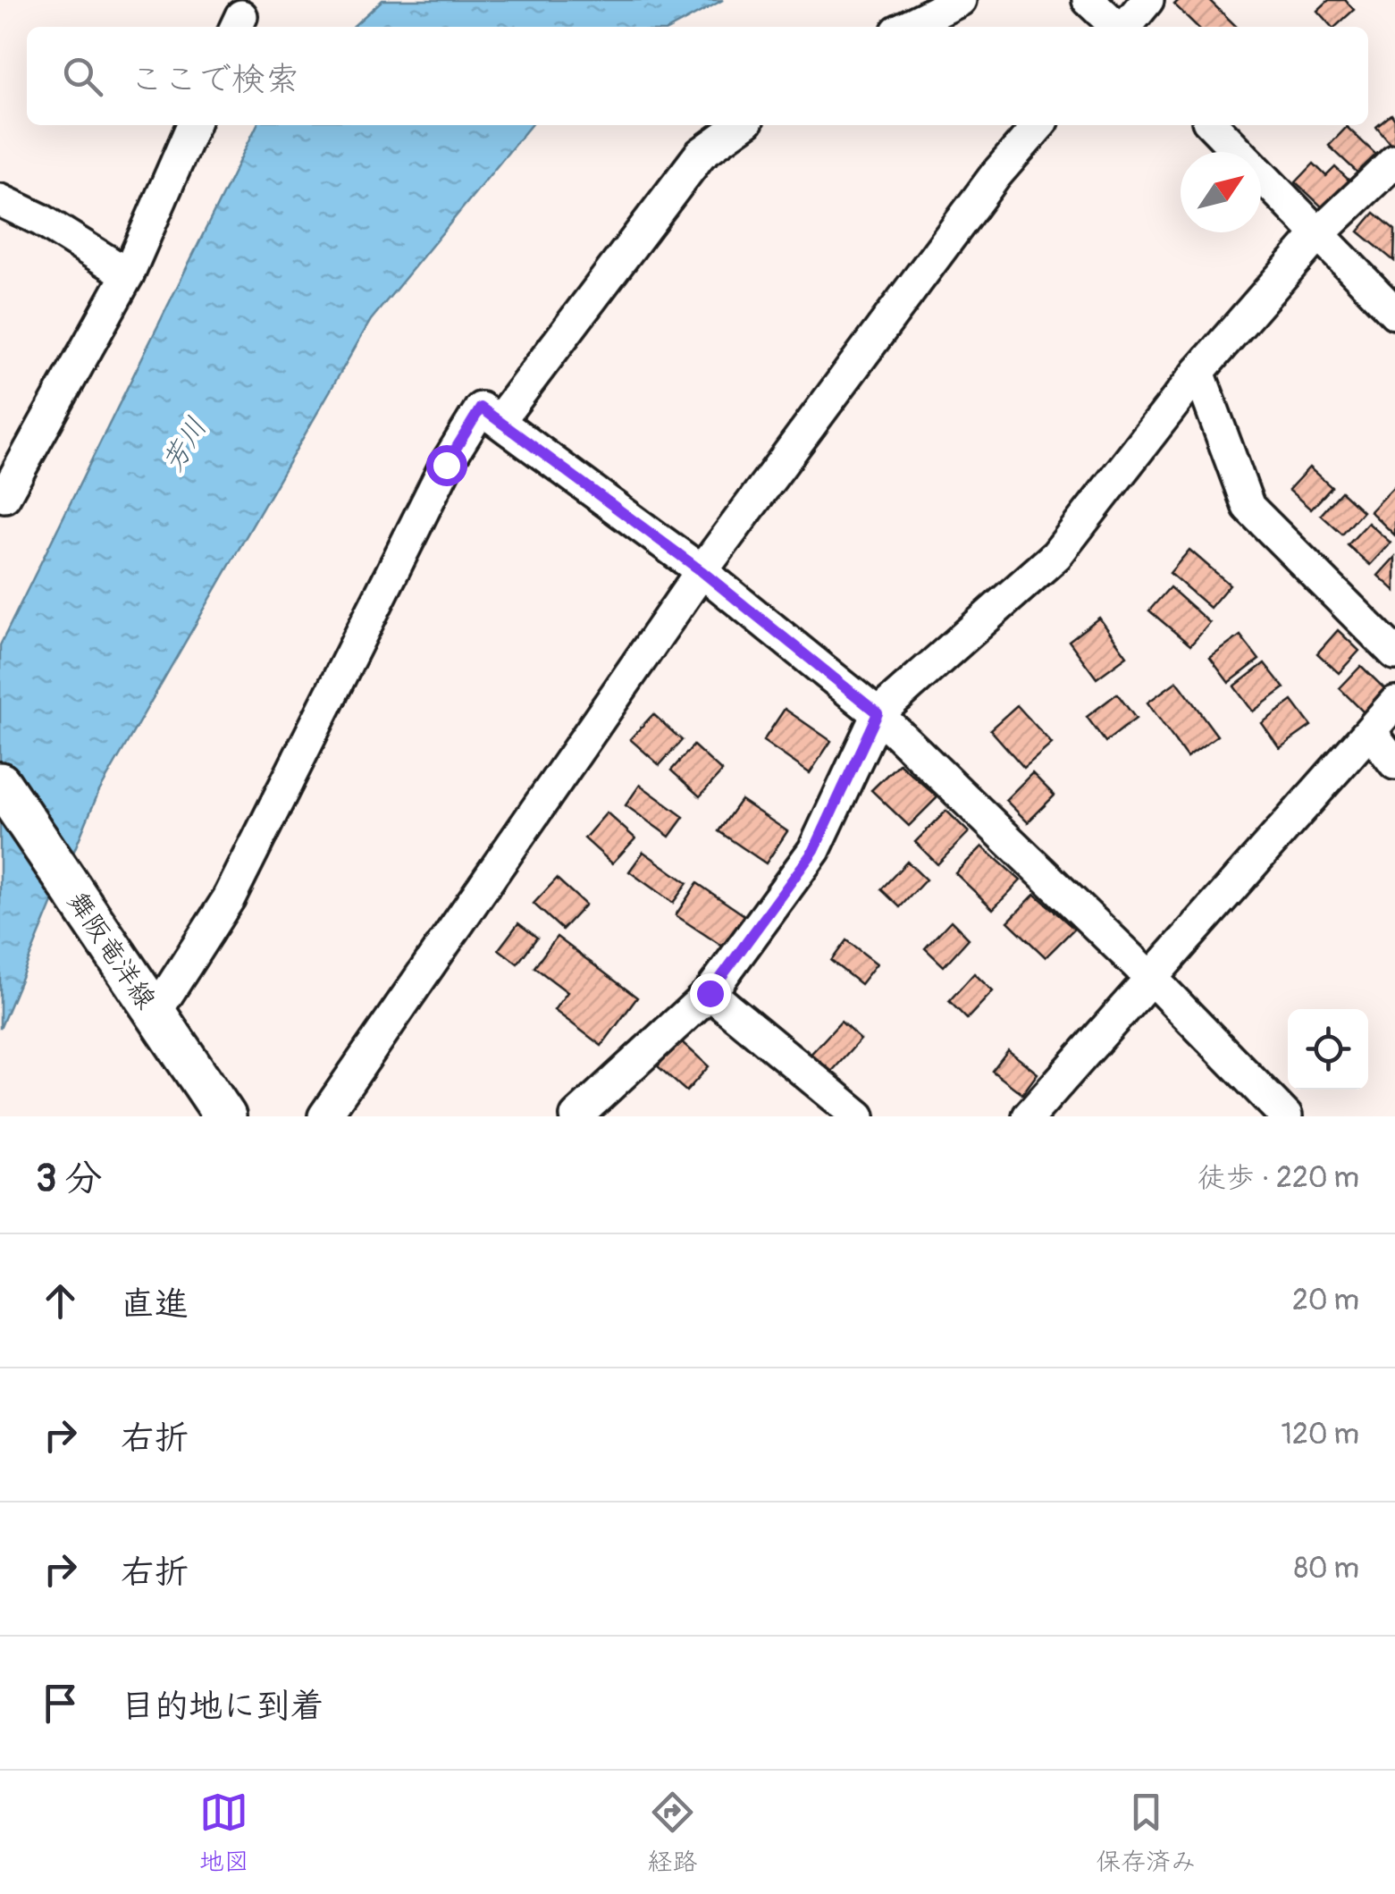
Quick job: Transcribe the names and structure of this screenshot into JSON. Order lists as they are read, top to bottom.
{
  "streets": {
    "main road": ["舞阪竜洋線"]
  },
  "water": ["芳川"],
  "north": "top right",
  "page": {
    "search": "ここで検索",
    "heading": ["3 分", "徒歩 · 220 m"],
    "list": [
      ["直進", "20 m"],
      ["右折", "120 m"],
      ["右折", "80 m"],
      "目的地に到着"
    ],
    "nav": ["地図", "経路", "保存済み"]
  }
}
